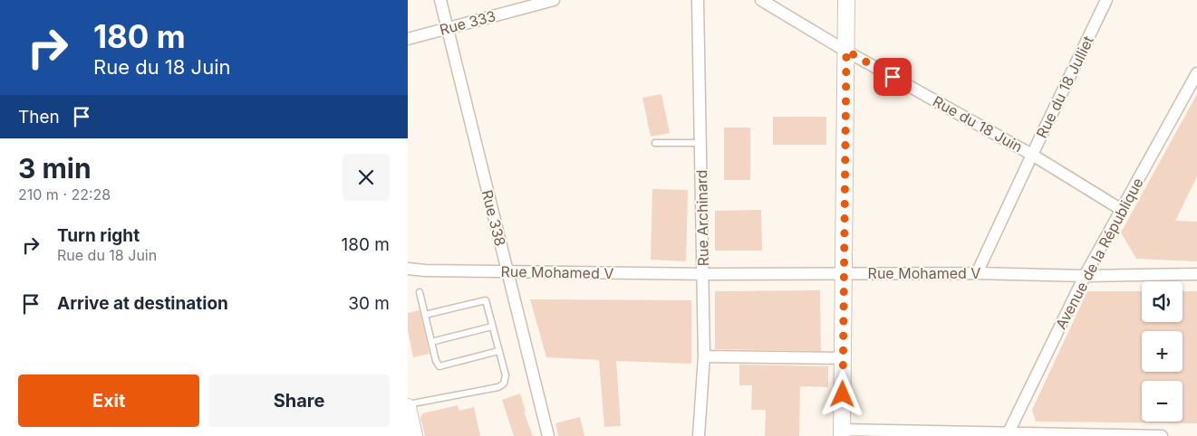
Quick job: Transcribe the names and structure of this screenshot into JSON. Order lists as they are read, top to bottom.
{
  "streets": {
    "street": [
      "Rue 333",
      "Rue du 18 Julliet",
      "Rue du 18 Juin",
      "Rue 338",
      "Rue Archinard",
      "Avenue de la République",
      "Rue Mohamed V"
    ]
  },
  "crossings": [
    ["Rue 333", "Rue 338"],
    ["Rue du 18 Julliet", "Rue du 18 Juin"],
    ["Rue du 18 Julliet", "Rue Mohamed V"],
    ["Rue du 18 Juin", "Avenue de la République"],
    ["Rue 338", "Rue Mohamed V"],
    ["Rue Archinard", "Rue Mohamed V"],
    ["Avenue de la République", "Rue Mohamed V"]
  ],
  "page": {
    "turn": ["180 m", "Rue du 18 Juin"],
    "then": "Then",
    "heading": ["3 min", "210 m · 22:28"],
    "list": [
      {
        "name": "Turn right",
        "note": "Rue du 18 Juin",
        "value": "180 m"
      },
      {
        "name": "Arrive at destination",
        "value": "30 m"
      }
    ],
    "map_buttons": ["+", "−"],
    "buttons": ["Exit", "Share"]
  }
}
